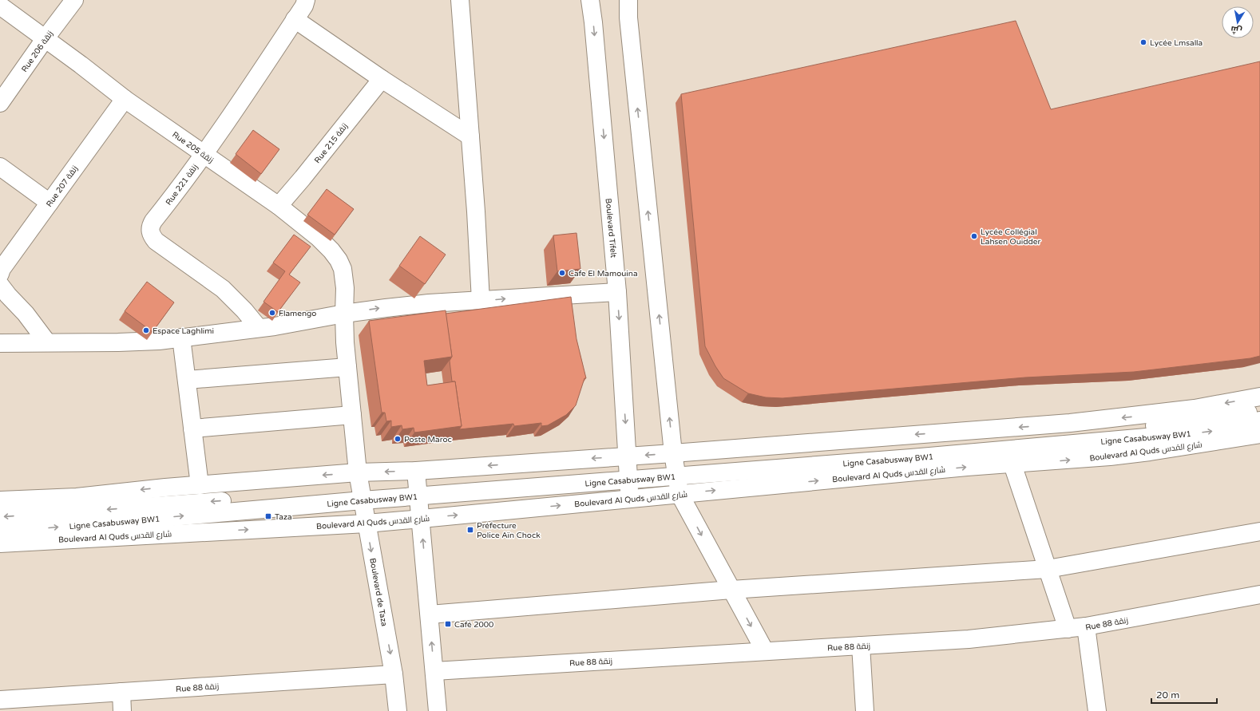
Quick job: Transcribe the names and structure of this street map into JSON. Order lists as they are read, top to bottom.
{
  "streets": {
    "street": [
      "Rue 206 زنقة",
      "Rue 215 زنقة",
      "Rue 205 زنقة",
      "Rue 221 زنقة",
      "Rue 207 زنقة",
      "Boulevard Tifelt",
      "Ligne Casabusway BW1",
      "Boulevard Al Quds شارع القدس",
      "Boulevard de Taza",
      "Rue 88 زنقة"
    ]
  },
  "crossings": [
    ["Rue 206 زنقة", "Rue 205 زنقة"],
    ["Rue 215 زنقة", "Rue 205 زنقة"],
    ["Rue 205 زنقة", "Rue 221 زنقة"],
    ["Rue 205 زنقة", "Rue 207 زنقة"],
    ["Rue 205 زنقة", "Boulevard de Taza"],
    ["Boulevard Tifelt", "Ligne Casabusway BW1"],
    ["Boulevard Tifelt", "Boulevard Al Quds شارع القدس"],
    ["Ligne Casabusway BW1", "Boulevard de Taza"],
    ["Boulevard Al Quds شارع القدس", "Boulevard de Taza"],
    ["Boulevard de Taza", "Rue 88 زنقة"]
  ],
  "places": {
    "other": [
      "Lycée Lmsalla",
      "Lycée Collégial Lahsen Ouidder",
      "Cafe El Mamouina",
      "Flamengo",
      "Espace Laghlimi",
      "Poste Maroc"
    ],
    "transit": ["Taza", "Préfecture Police Aïn Chock", "Café 2000"]
  },
  "scale_bar": "20 m",
  "north": "bottom"
}
